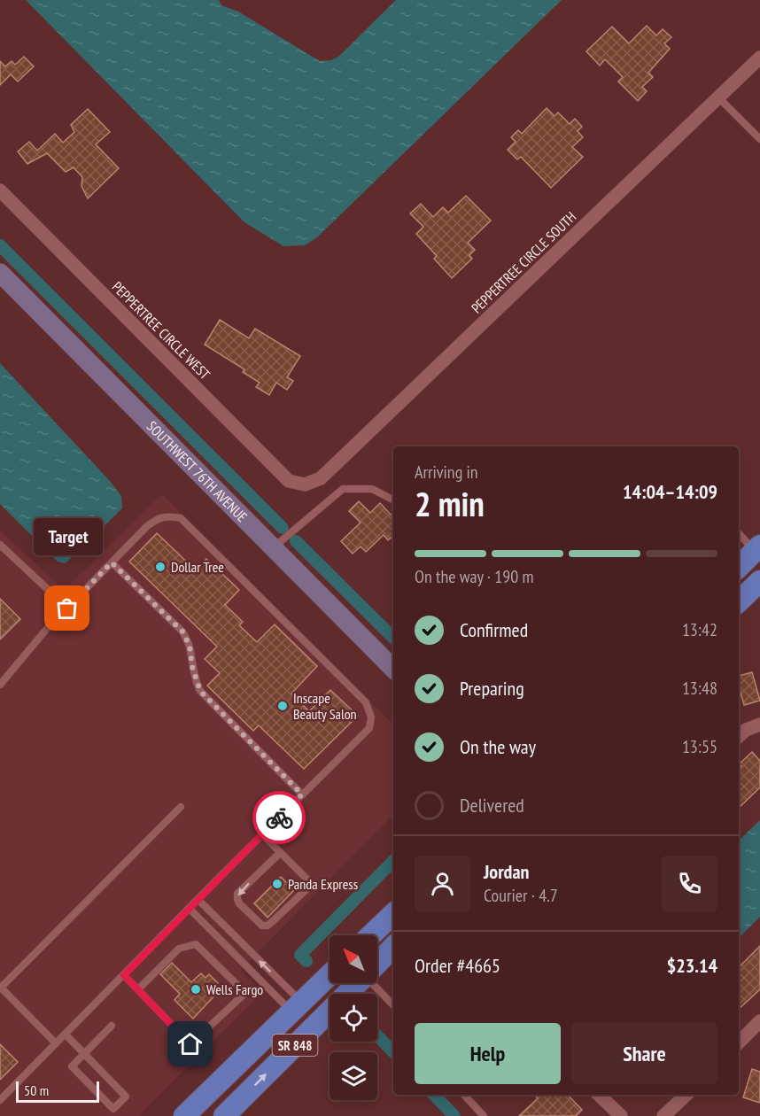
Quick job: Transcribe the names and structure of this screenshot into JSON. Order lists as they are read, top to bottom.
{
  "streets": {
    "main road": ["SR 848"],
    "street": ["PEPPERTREE CIRCLE SOUTH", "PEPPERTREE CIRCLE WEST", "SOUTHWEST 76TH AVENUE"]
  },
  "crossings": [
    ["PEPPERTREE CIRCLE SOUTH", "PEPPERTREE CIRCLE WEST"]
  ],
  "places": [
    "Dollar Tree",
    "Target",
    "Inscape Beauty Salon",
    "Panda Express",
    "Wells Fargo"
  ],
  "scale_bar": "50 m",
  "north": "top left",
  "page": {
    "heading": ["2 min", "Arriving in", "14:04–14:09"],
    "panel": [
      "Jordan",
      "Courier · 4.7",
      "Order #4665",
      "$23.14"
    ],
    "bubble": "Target",
    "bar": "On the way · 190 m",
    "list": [
      ["Confirmed", "13:42"],
      ["Preparing", "13:48"],
      ["On the way", "13:55"],
      "Delivered"
    ],
    "buttons": ["Help", "Share"],
    "scale": "50 m"
  }
}
